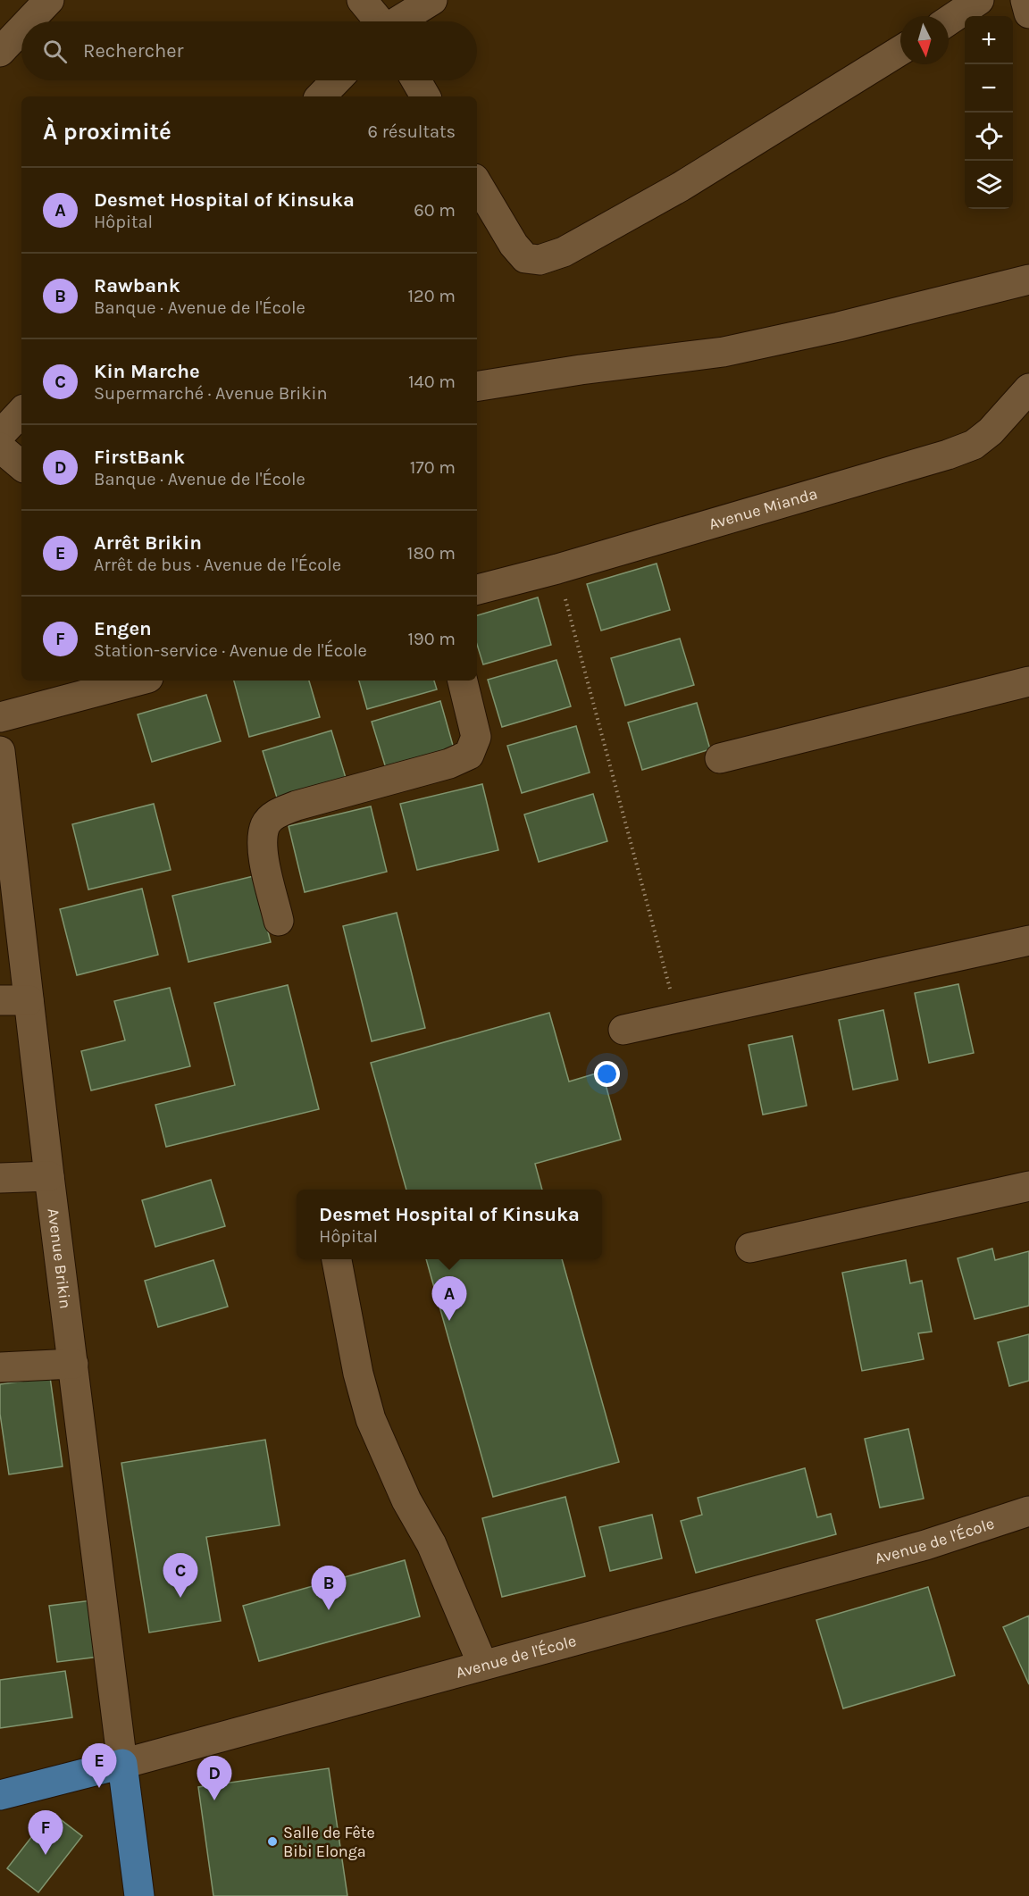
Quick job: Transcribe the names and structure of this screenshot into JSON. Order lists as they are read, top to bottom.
{
  "streets": {
    "main road": ["Avenue de l'École"],
    "street": ["Avenue Mianda", "Avenue Brikin"]
  },
  "crossings": [
    ["Avenue Brikin", "Avenue de l'École"]
  ],
  "places": ["Salle de Fête Bibi Elonga"],
  "north": "bottom",
  "page": {
    "map_buttons": ["+", "−"],
    "search": "Rechercher",
    "heading": ["À proximité", "6 résultats"],
    "list": [
      {
        "mark": "A",
        "name": "Desmet Hospital of Kinsuka",
        "note": "Hôpital",
        "value": "60 m"
      },
      {
        "mark": "B",
        "name": "Rawbank",
        "note": "Banque · Avenue de l'École",
        "value": "120 m"
      },
      {
        "mark": "C",
        "name": "Kin Marche",
        "note": "Supermarché · Avenue Brikin",
        "value": "140 m"
      },
      {
        "mark": "D",
        "name": "FirstBank",
        "note": "Banque · Avenue de l'École",
        "value": "170 m"
      },
      {
        "mark": "E",
        "name": "Arrêt Brikin",
        "note": "Arrêt de bus · Avenue de l'École",
        "value": "180 m"
      },
      {
        "mark": "F",
        "name": "Engen",
        "note": "Station-service · Avenue de l'École",
        "value": "190 m"
      }
    ],
    "popup": ["Desmet Hospital of Kinsuka", "Hôpital"],
    "pins": [
      "A",
      "C",
      "B",
      "E",
      "D",
      "F"
    ]
  }
}
